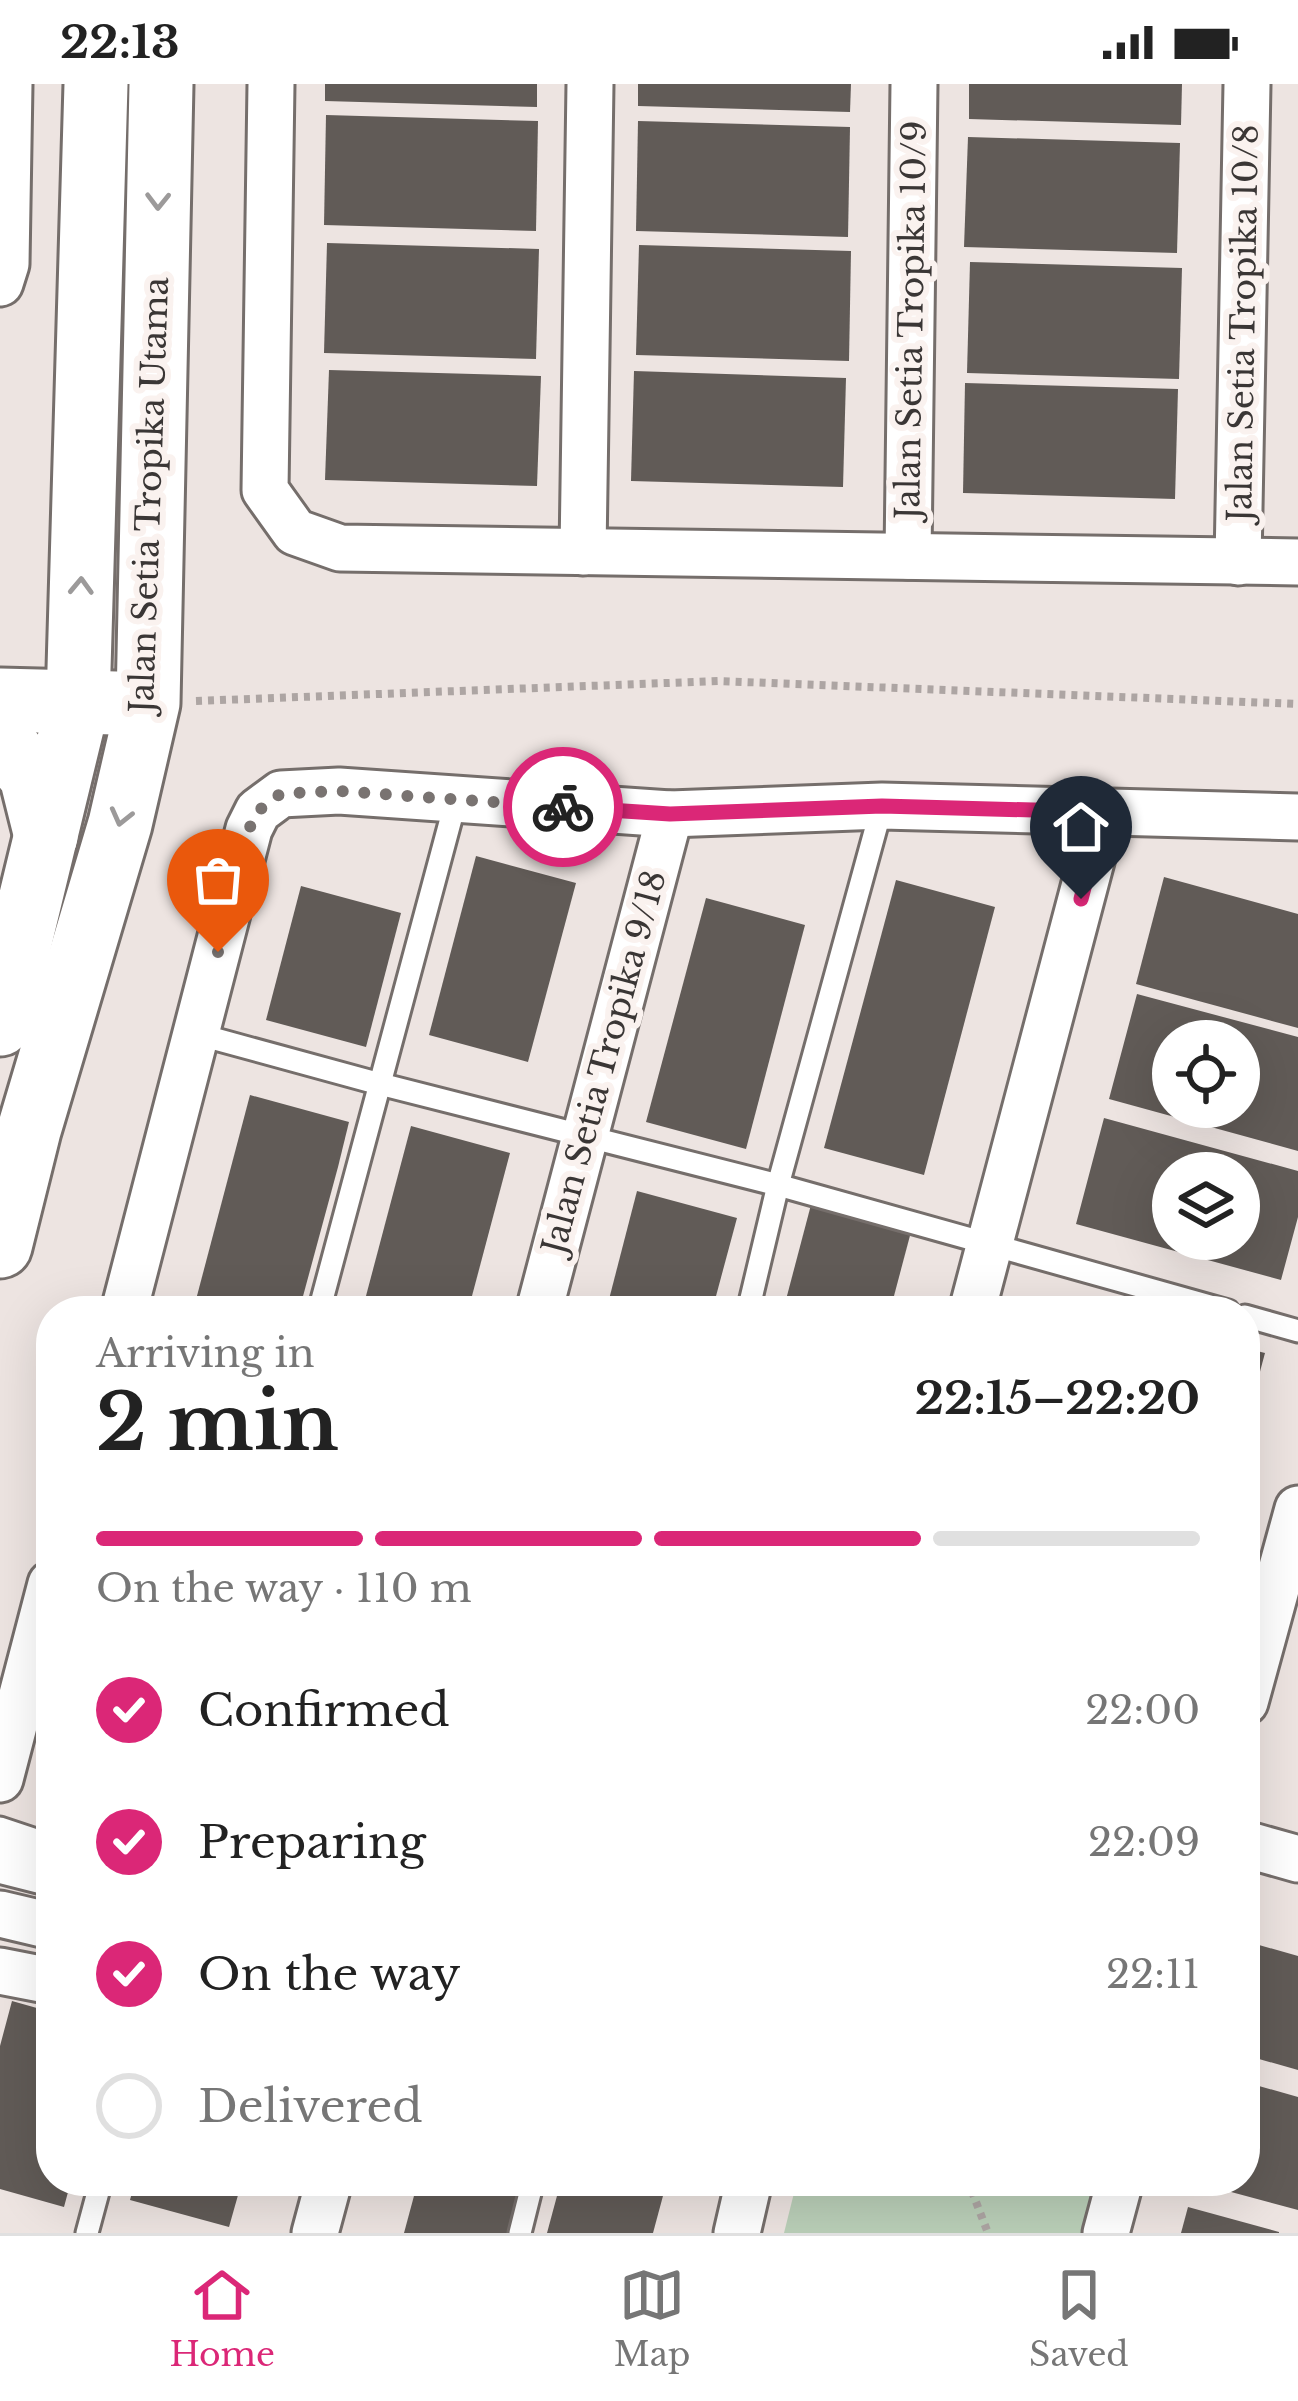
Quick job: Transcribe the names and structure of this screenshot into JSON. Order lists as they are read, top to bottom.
{
  "streets": {
    "main road": ["Jalan Setia Tropika Utama"],
    "street": ["Jalan Setia Tropika 10/9", "Jalan Setia Tropika 10/8", "Jalan Setia Tropika 9/18"]
  },
  "page": {
    "status": "22:13",
    "heading": ["2 min", "Arriving in", "22:15–22:20"],
    "bar": "On the way · 110 m",
    "list": [
      ["Confirmed", "22:00"],
      ["Preparing", "22:09"],
      ["On the way", "22:11"],
      "Delivered"
    ],
    "tabs": ["Home", "Map", "Saved"]
  }
}
